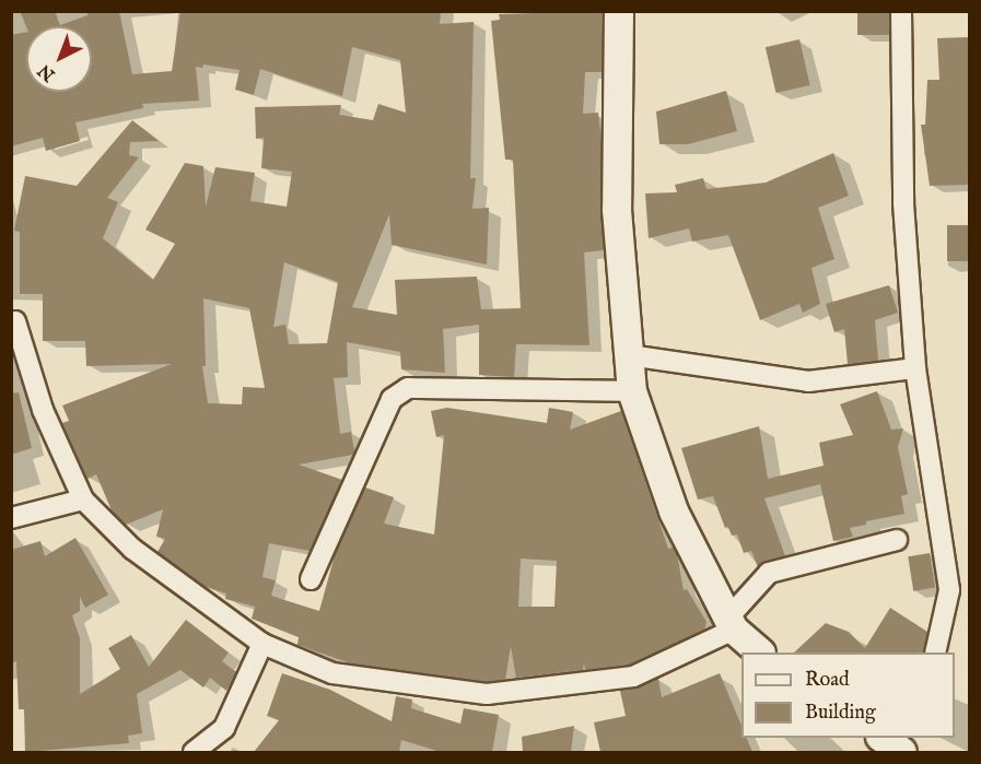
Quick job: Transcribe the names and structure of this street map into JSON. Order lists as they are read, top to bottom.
{
  "legend": ["Road", "Building"],
  "north": "bottom left"
}
